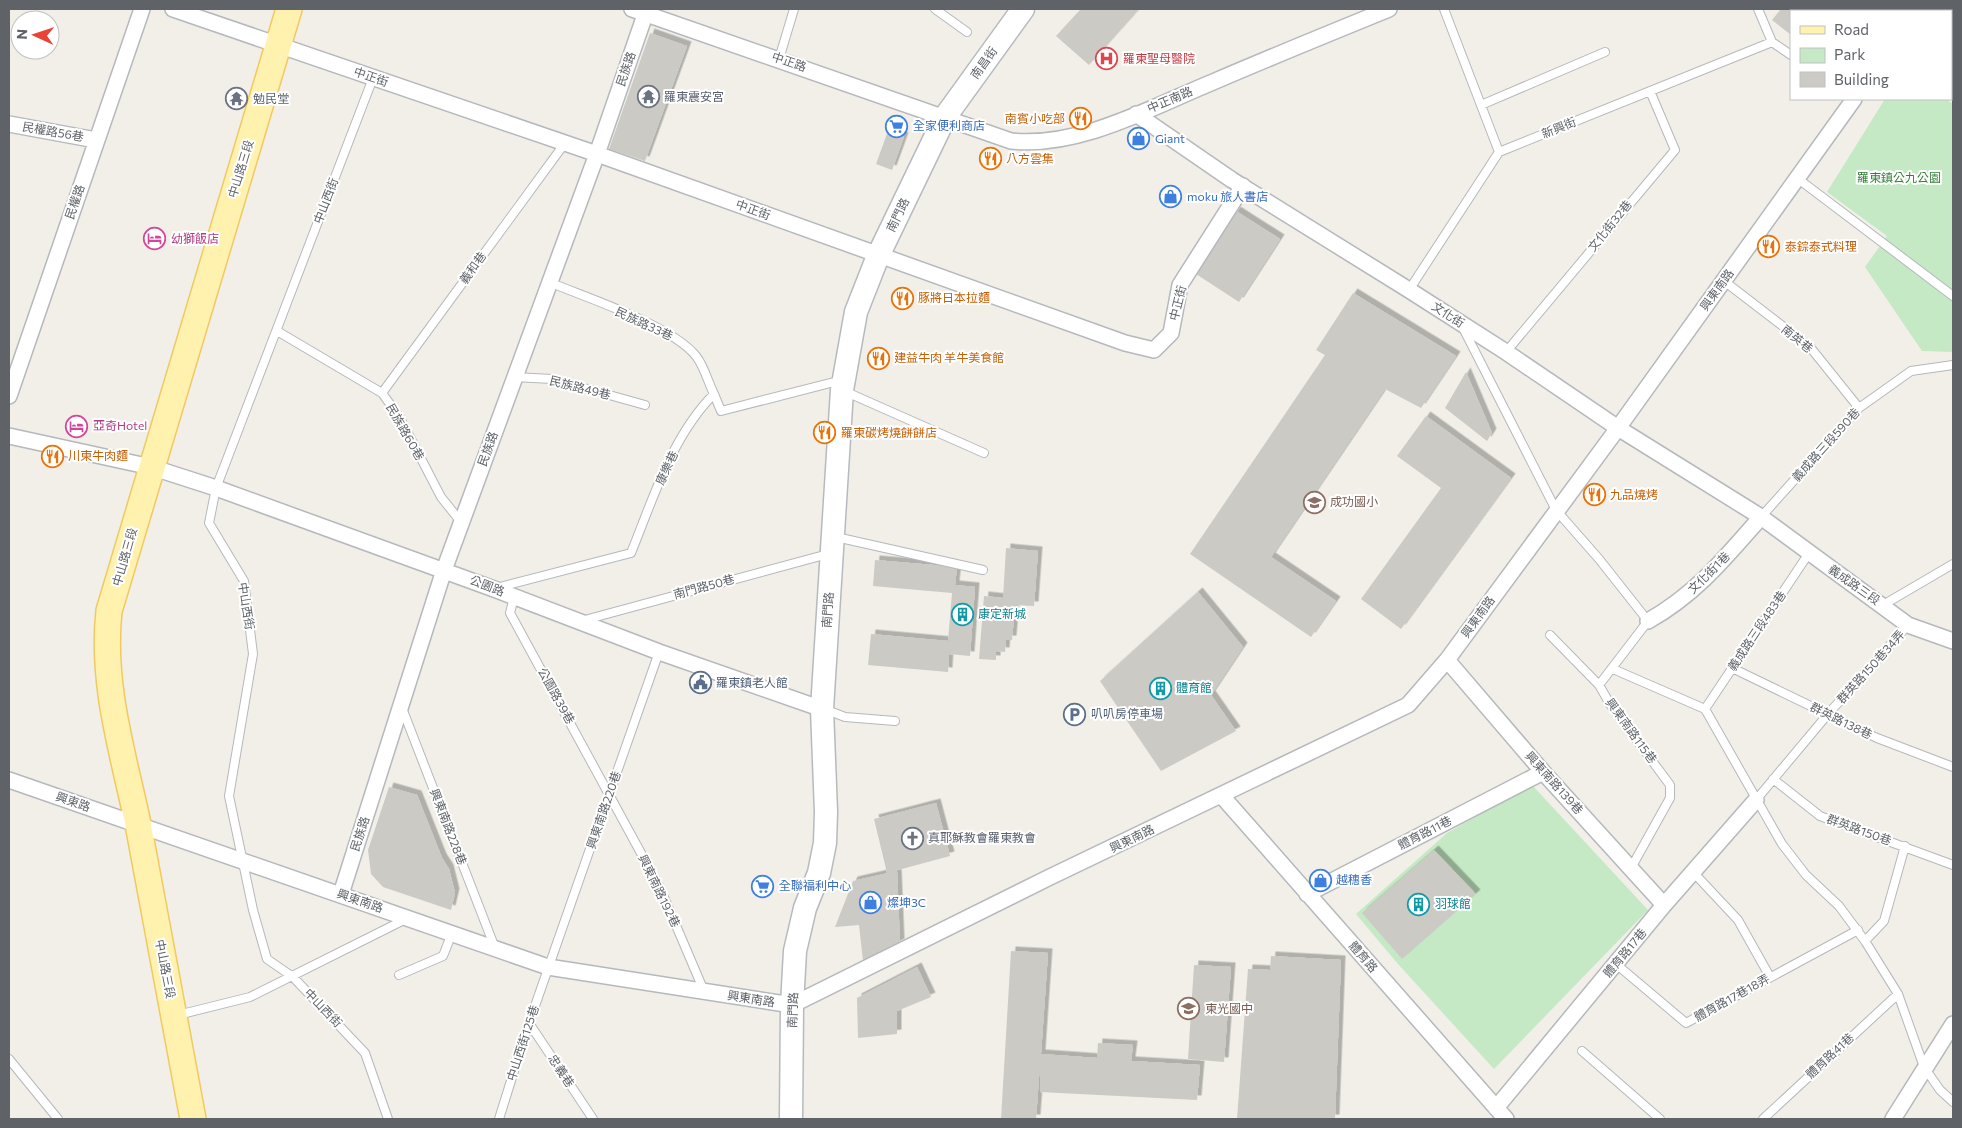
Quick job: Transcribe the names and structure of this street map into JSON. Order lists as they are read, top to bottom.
{
  "streets": {
    "main road": ["中山路三段"],
    "street": [
      "中正路",
      "南昌街",
      "民族路",
      "中正街",
      "中正南路",
      "民權路56巷",
      "民權路",
      "南門路",
      "興東南路",
      "文化街",
      "文化街1巷",
      "義成路三段",
      "公園路",
      "興東南路139巷",
      "興東路",
      "體育路11巷",
      "體育路17巷",
      "體育路"
    ],
    "lane": [
      "新興街",
      "中山西街",
      "文化街32巷",
      "義和巷",
      "民族路33巷",
      "南英巷",
      "民族路49巷",
      "民族路60巷",
      "義成路三段590巷",
      "康樂巷",
      "南門路50巷",
      "義成路三段483巷",
      "群英路150巷34弄",
      "公園路39巷",
      "群英路138巷",
      "興東南路115巷",
      "興東南路220巷",
      "興東南路228巷",
      "群英路150巷",
      "興東南路192巷",
      "體育路17巷18弄",
      "中山西街125巷",
      "體育路41巷",
      "忠義巷"
    ]
  },
  "crossings": [
    ["中正路", "南昌街"],
    ["中正路", "民族路"],
    ["中正路", "中正南路"],
    ["中正路", "南門路"],
    ["南昌街", "中正南路"],
    ["南昌街", "南門路"],
    ["民族路", "中正街"],
    ["民族路", "興東南路"],
    ["民族路", "民族路33巷"],
    ["民族路", "民族路49巷"],
    ["民族路", "民族路60巷"],
    ["民族路", "公園路"],
    ["民族路", "興東南路228巷"],
    ["中正街", "中山路三段"],
    ["中正街", "中山西街"],
    ["中正街", "南門路"],
    ["中正街", "義和巷"],
    ["中正街", "文化街"],
    ["中正南路", "南門路"],
    ["中正南路", "文化街"],
    ["新興街", "文化街32巷"],
    ["民權路56巷", "民權路"],
    ["中山路三段", "興東南路"],
    ["中山路三段", "公園路"],
    ["中山路三段", "興東路"],
    ["中山西街", "興東南路"],
    ["中山西街", "民族路60巷"],
    ["中山西街", "公園路"],
    ["南門路", "興東南路"],
    ["南門路", "公園路"],
    ["南門路", "南門路50巷"],
    ["文化街32巷", "文化街"],
    ["義和巷", "民族路60巷"],
    ["興東南路", "文化街"],
    ["興東南路", "南英巷"],
    ["興東南路", "興東南路139巷"],
    ["興東南路", "興東路"],
    ["興東南路", "興東南路220巷"],
    ["興東南路", "興東南路228巷"],
    ["興東南路", "興東南路192巷"],
    ["興東南路", "體育路"],
    ["興東南路", "中山西街125巷"],
    ["文化街", "義成路三段590巷"],
    ["文化街", "文化街1巷"],
    ["文化街", "義成路三段"],
    ["民族路33巷", "康樂巷"],
    ["南英巷", "義成路三段590巷"],
    ["義成路三段590巷", "文化街1巷"],
    ["義成路三段590巷", "義成路三段"],
    ["康樂巷", "公園路"],
    ["文化街1巷", "義成路三段"],
    ["文化街1巷", "興東南路115巷"],
    ["義成路三段", "義成路三段483巷"],
    ["義成路三段", "群英路150巷34弄"],
    ["公園路", "南門路50巷"],
    ["公園路", "公園路39巷"],
    ["公園路", "興東南路220巷"],
    ["義成路三段483巷", "群英路138巷"],
    ["群英路150巷34弄", "群英路138巷"],
    ["群英路150巷34弄", "群英路150巷"],
    ["群英路150巷34弄", "體育路17巷"],
    ["公園路39巷", "興東南路220巷"],
    ["公園路39巷", "興東南路192巷"],
    ["興東南路115巷", "興東南路139巷"],
    ["興東南路139巷", "體育路11巷"],
    ["興東南路139巷", "體育路17巷"],
    ["興東南路220巷", "興東南路192巷"],
    ["興東南路220巷", "中山西街125巷"],
    ["體育路11巷", "體育路"],
    ["體育路17巷", "體育路"],
    ["體育路17巷", "體育路17巷18弄"],
    ["中山西街125巷", "忠義巷"]
  ],
  "parks": ["羅東鎮公九公園"],
  "places": {
    "hospital": ["羅東聖母醫院"],
    "temple": ["羅東震安宮", "勉民堂"],
    "restaurant": [
      "南賓小吃部",
      "八方雲集",
      "泰錝泰式料理",
      "豚將日本拉麵",
      "建益牛肉 羊牛美食館",
      "羅東碳烤燒餅餅店",
      "川東牛肉麵",
      "九品燒烤"
    ],
    "supermarket": ["全家便利商店", "全聯福利中心"],
    "shop": [
      "Giant",
      "moku 旅人書店",
      "越穗香",
      "燦坤3C"
    ],
    "hotel": ["幼獅飯店", "亞奇Hotel"],
    "school or university": ["成功國小", "東光國中"],
    "building": ["康定新城", "體育館", "羽球館"],
    "public building": ["羅東鎮老人館"],
    "parking": ["叭叭房停車場"],
    "church": ["真耶穌教會羅東教會"]
  },
  "legend": ["Road", "Park", "Building"],
  "north": "left"
}
